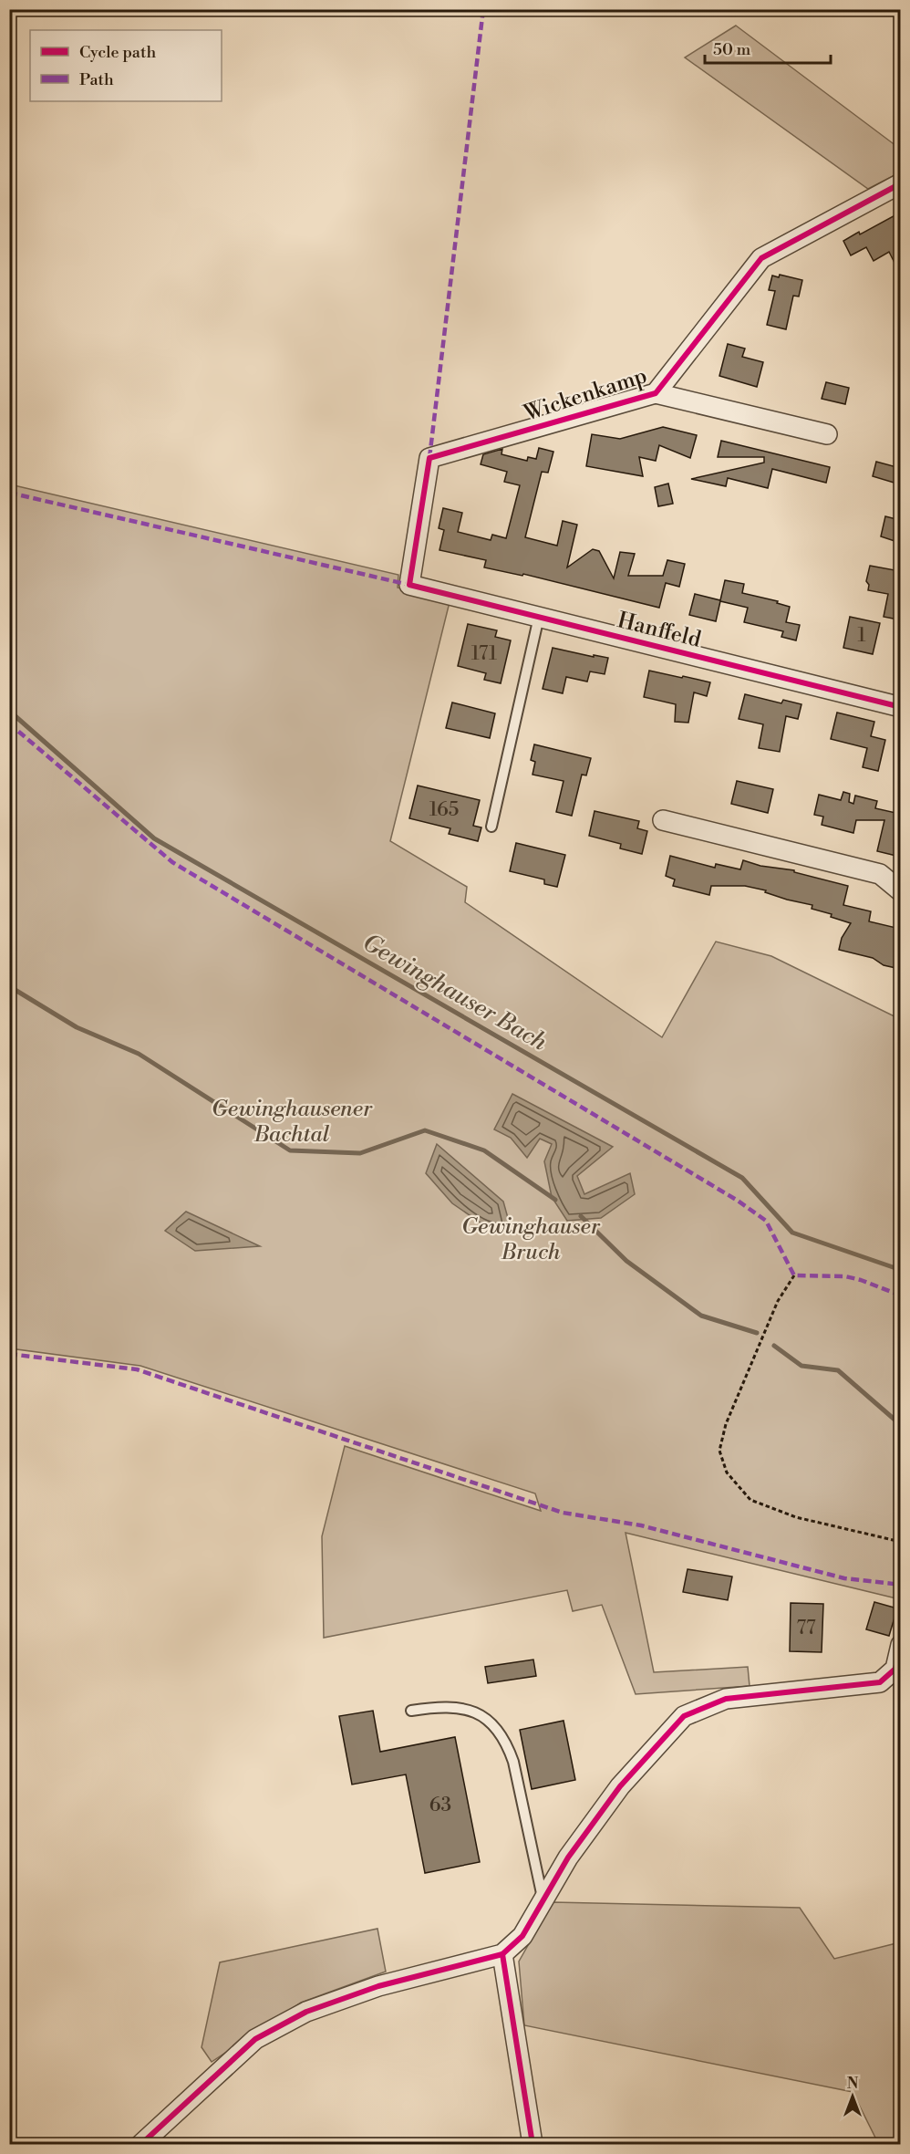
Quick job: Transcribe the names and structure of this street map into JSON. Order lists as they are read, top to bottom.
{
  "streets": {
    "street": ["Wickenkamp", "Hanffeld"]
  },
  "crossings": [
    ["Wickenkamp", "Hanffeld"]
  ],
  "water": ["Gewinghauser Bach"],
  "parks": ["Gewinghausener Bachtal", "Gewinghauser Bruch"],
  "house_numbers": [
    "1",
    "171",
    "165",
    "77",
    "63"
  ],
  "legend": ["Cycle path", "Path"],
  "scale_bar": "50 m",
  "north": "top"
}
